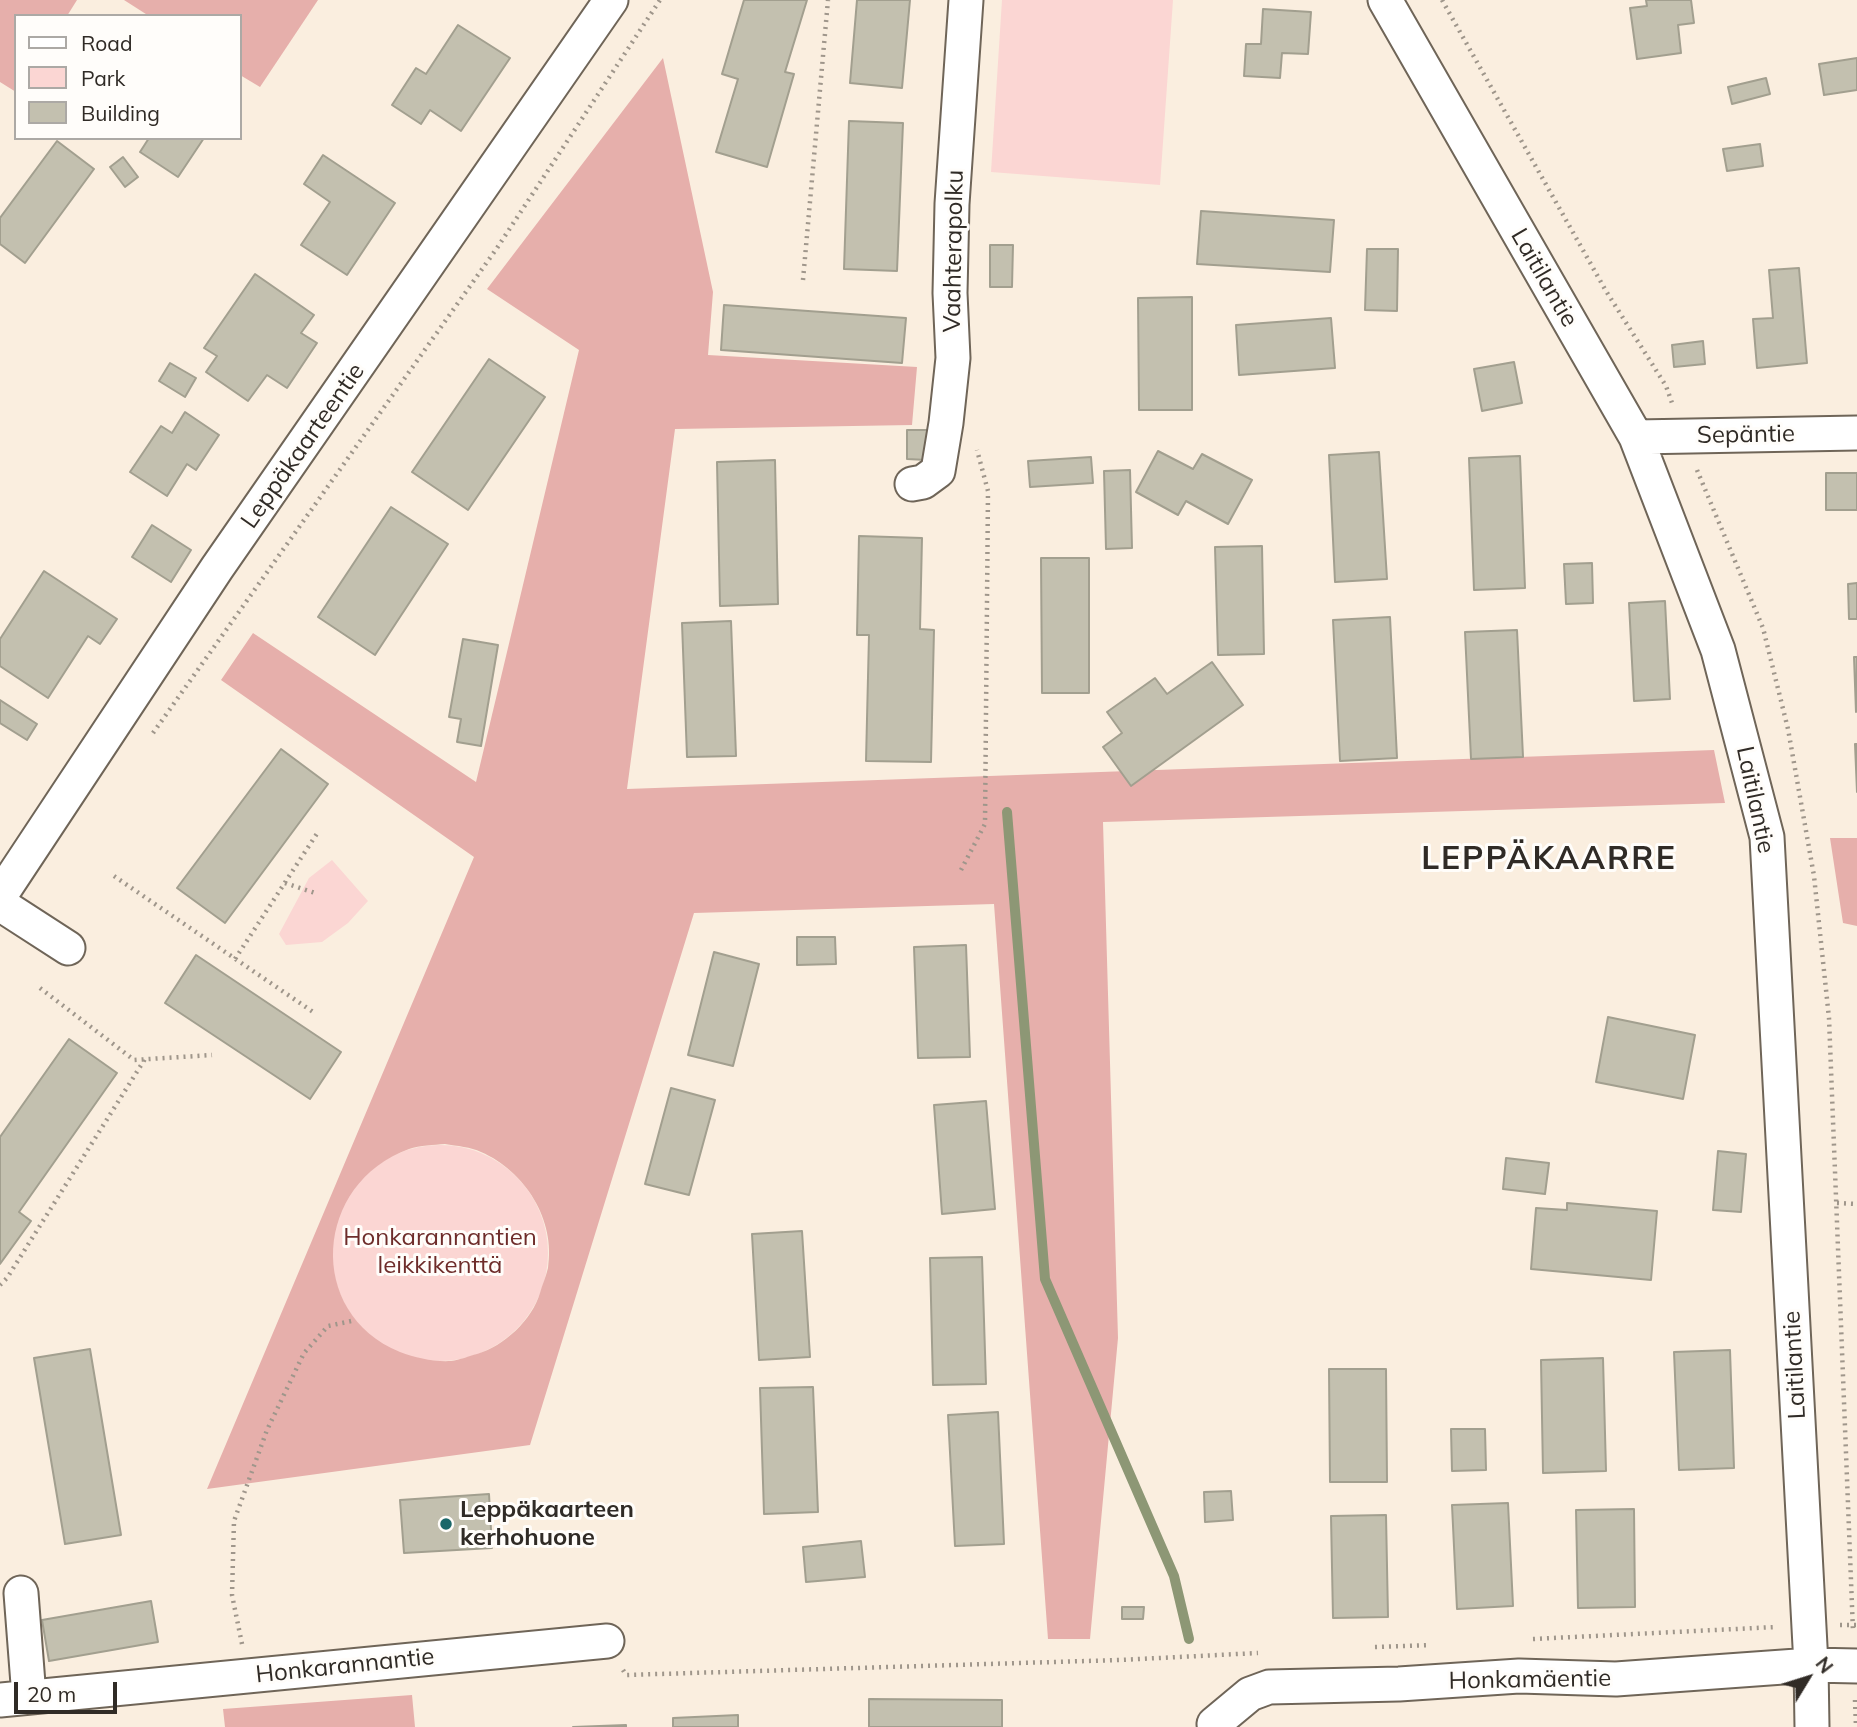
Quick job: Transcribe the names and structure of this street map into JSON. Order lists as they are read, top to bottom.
{
  "streets": {
    "street": [
      "Vaahterapolku",
      "Laitilantie",
      "Sepäntie",
      "Leppäkaarteentie",
      "Honkarannantie",
      "Honkamäentie"
    ]
  },
  "crossings": [
    ["Laitilantie", "Sepäntie"],
    ["Laitilantie", "Honkamäentie"]
  ],
  "districts": ["LEPPÄKAARRE"],
  "parks": ["Honkarannantien leikkikenttä"],
  "places": ["Leppäkaarteen kerhohuone"],
  "legend": ["Road", "Park", "Building"],
  "scale_bar": "20 m",
  "north": "top right"
}
